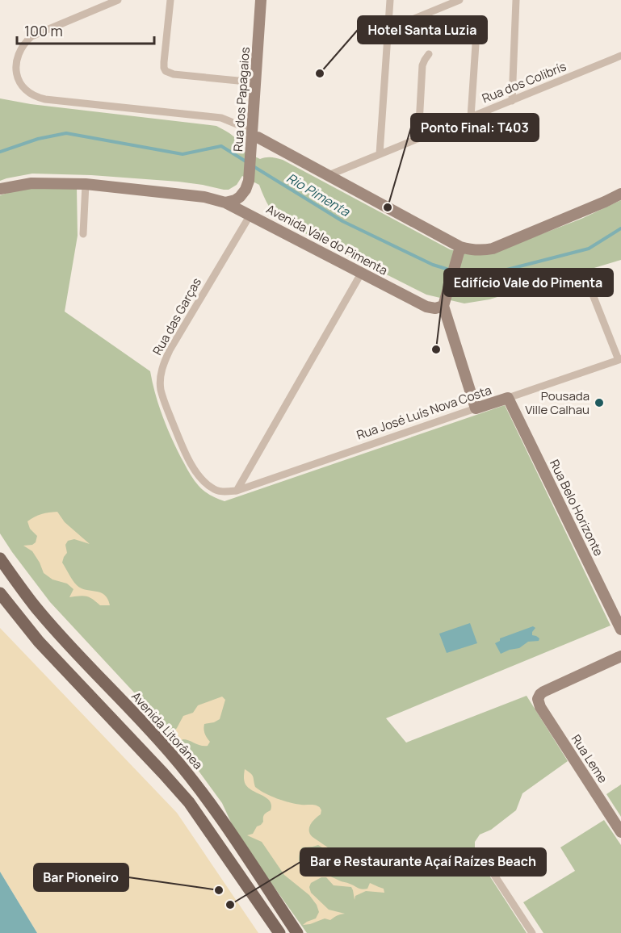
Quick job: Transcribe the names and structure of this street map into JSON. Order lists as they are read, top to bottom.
{
  "streets": {
    "main road": ["Avenida Litorânea"],
    "street": [
      "Rua dos Colibrís",
      "Rua dos Papagaios",
      "Avenida Vale do Pimenta",
      "Rua das Garças",
      "Rua José Luís Nova Costa",
      "Rua Belo Horizonte",
      "Rua Leme"
    ]
  },
  "crossings": [
    ["Rua dos Papagaios", "Avenida Vale do Pimenta"],
    ["Avenida Vale do Pimenta", "Rua das Garças"],
    ["Rua das Garças", "Rua José Luís Nova Costa"],
    ["Rua José Luís Nova Costa", "Rua Belo Horizonte"]
  ],
  "water": ["Rio Pimenta"],
  "places": [
    "Hotel Santa Luzia",
    "Ponto Final: T403",
    "Edifício Vale do Pimenta",
    "Pousada Ville Calhau",
    "Bar Pioneiro",
    "Bar e Restaurante Açaí Raízes Beach"
  ],
  "scale_bar": "100 m"
}
